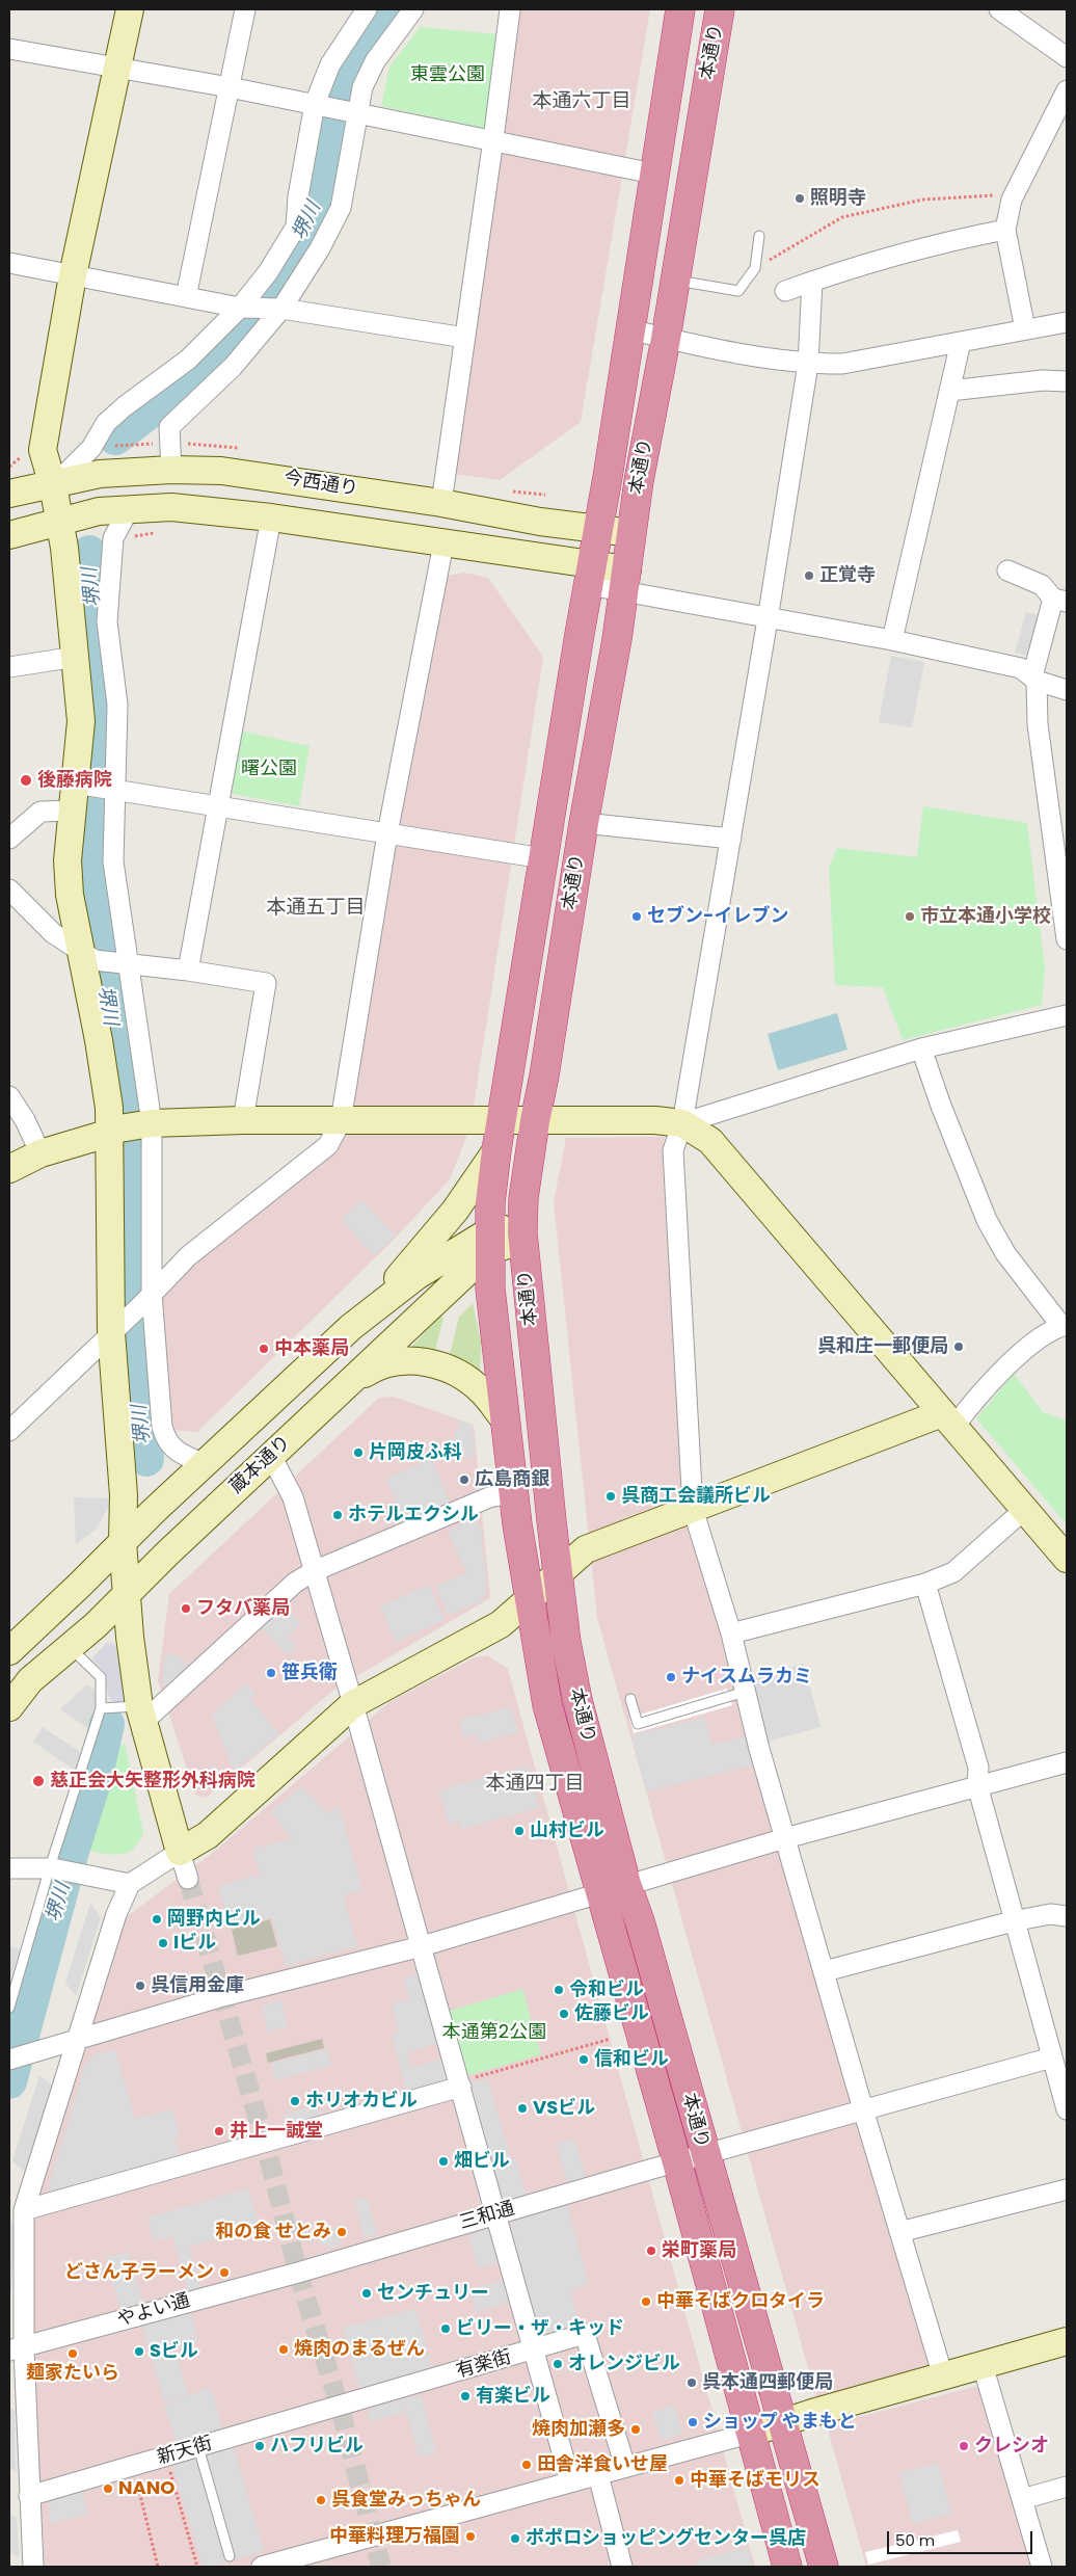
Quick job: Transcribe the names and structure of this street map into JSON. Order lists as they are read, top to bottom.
{
  "streets": {
    "highway": ["本通り"],
    "street": [
      "今西通り",
      "蔵本通り",
      "三和通",
      "やよい通",
      "有楽街",
      "新天街"
    ]
  },
  "crossings": [
    ["本通り", "今西通り"],
    ["本通り", "蔵本通り"],
    ["本通り", "三和通"],
    ["三和通", "やよい通"],
    ["有楽街", "新天街"]
  ],
  "districts": ["本通六丁目", "本通五丁目", "本通四丁目"],
  "water": ["堺川"],
  "parks": ["東雲公園", "曙公園", "本通第2公園"],
  "places": [
    "照明寺",
    "正覚寺",
    "後藤病院",
    "セブン-イレブン",
    "市立本通小学校",
    "呉和庄一郵便局",
    "中本薬局",
    "片岡皮ふ科",
    "広島商銀",
    "呉商工会議所ビル",
    "ホテルエクシル",
    "フタバ薬局",
    "笹兵衛",
    "ナイスムラカミ",
    "慈正会大矢整形外科病院",
    "山村ビル",
    "岡野内ビル",
    "Iビル",
    "呉信用金庫",
    "令和ビル",
    "佐藤ビル",
    "信和ビル",
    "ホリオカビル",
    "VSビル",
    "井上一誠堂",
    "畑ビル",
    "和の食 せとみ",
    "栄町薬局",
    "どさん子ラーメン",
    "センチュリー",
    "中華そばクロタイラ",
    "ビリー・ザ・キッド",
    "焼肉のまるぜん",
    "Sビル",
    "麺家たいら",
    "オレンジビル",
    "呉本通四郵便局",
    "有楽ビル",
    "ショップ やまもと",
    "焼肉加瀬多",
    "ハフリビル",
    "クレシオ",
    "田舎洋食いせ屋",
    "中華そばモリス",
    "NANO",
    "呉食堂みっちゃん",
    "中華料理万福園",
    "ポポロショッピングセンター呉店"
  ],
  "scale_bar": "50 m"
}
